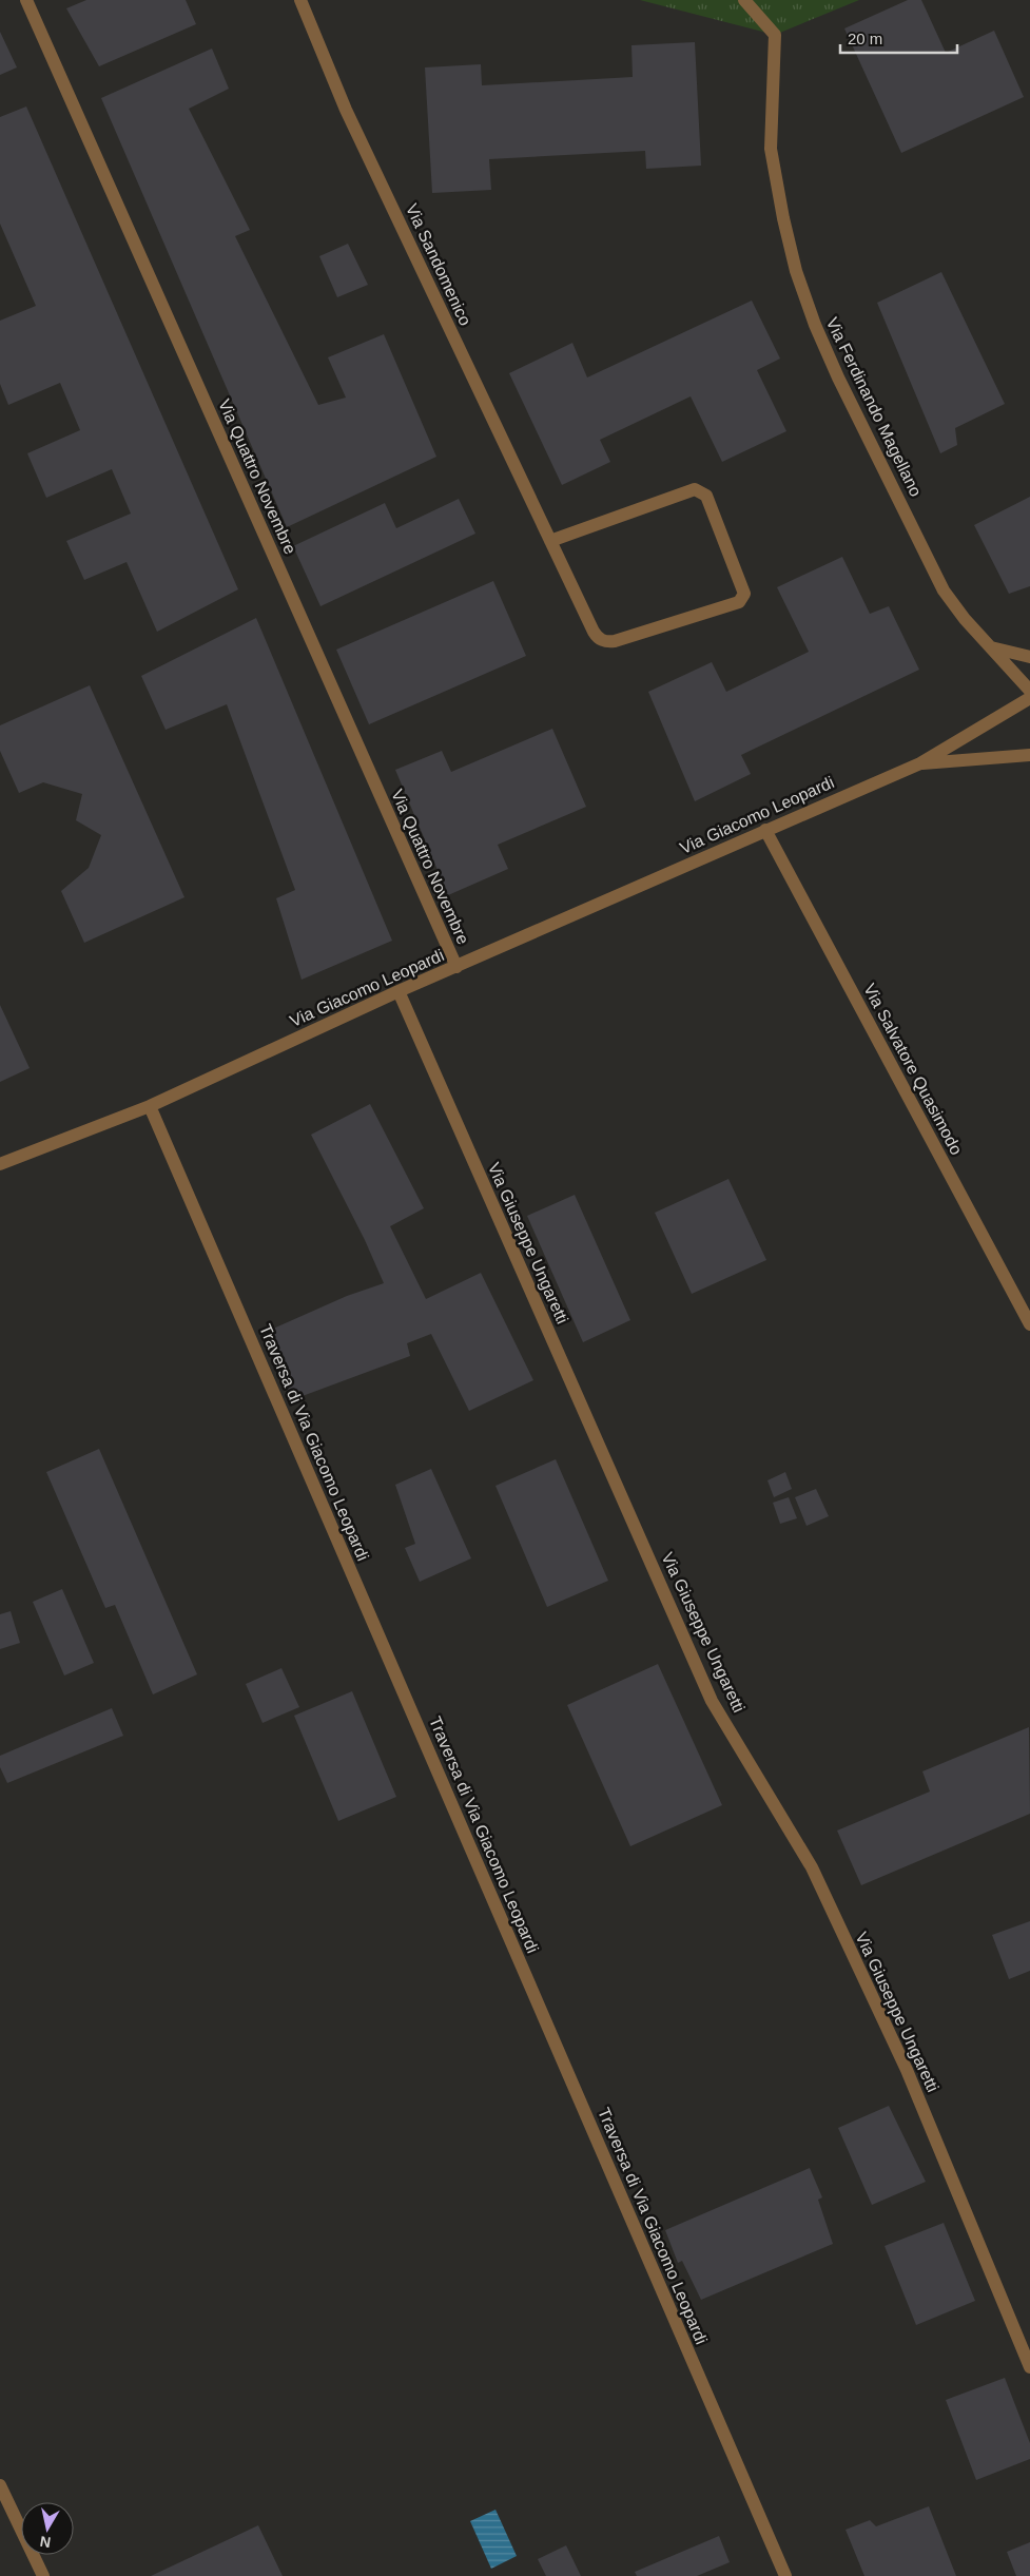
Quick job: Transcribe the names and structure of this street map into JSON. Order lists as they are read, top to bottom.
{
  "streets": {
    "street": [
      "Via Sandomenico",
      "Via Ferdinando Magellano",
      "Via Quattro Novembre",
      "Via Giacomo Leopardi",
      "Via Salvatore Quasimodo",
      "Via Giuseppe Ungaretti",
      "Traversa di Via Giacomo Leopardi"
    ]
  },
  "crossings": [
    ["Via Quattro Novembre", "Via Giacomo Leopardi"],
    ["Via Giacomo Leopardi", "Via Salvatore Quasimodo"],
    ["Via Giacomo Leopardi", "Via Giuseppe Ungaretti"],
    ["Via Giacomo Leopardi", "Traversa di Via Giacomo Leopardi"]
  ],
  "scale_bar": "20 m",
  "north": "bottom"
}
